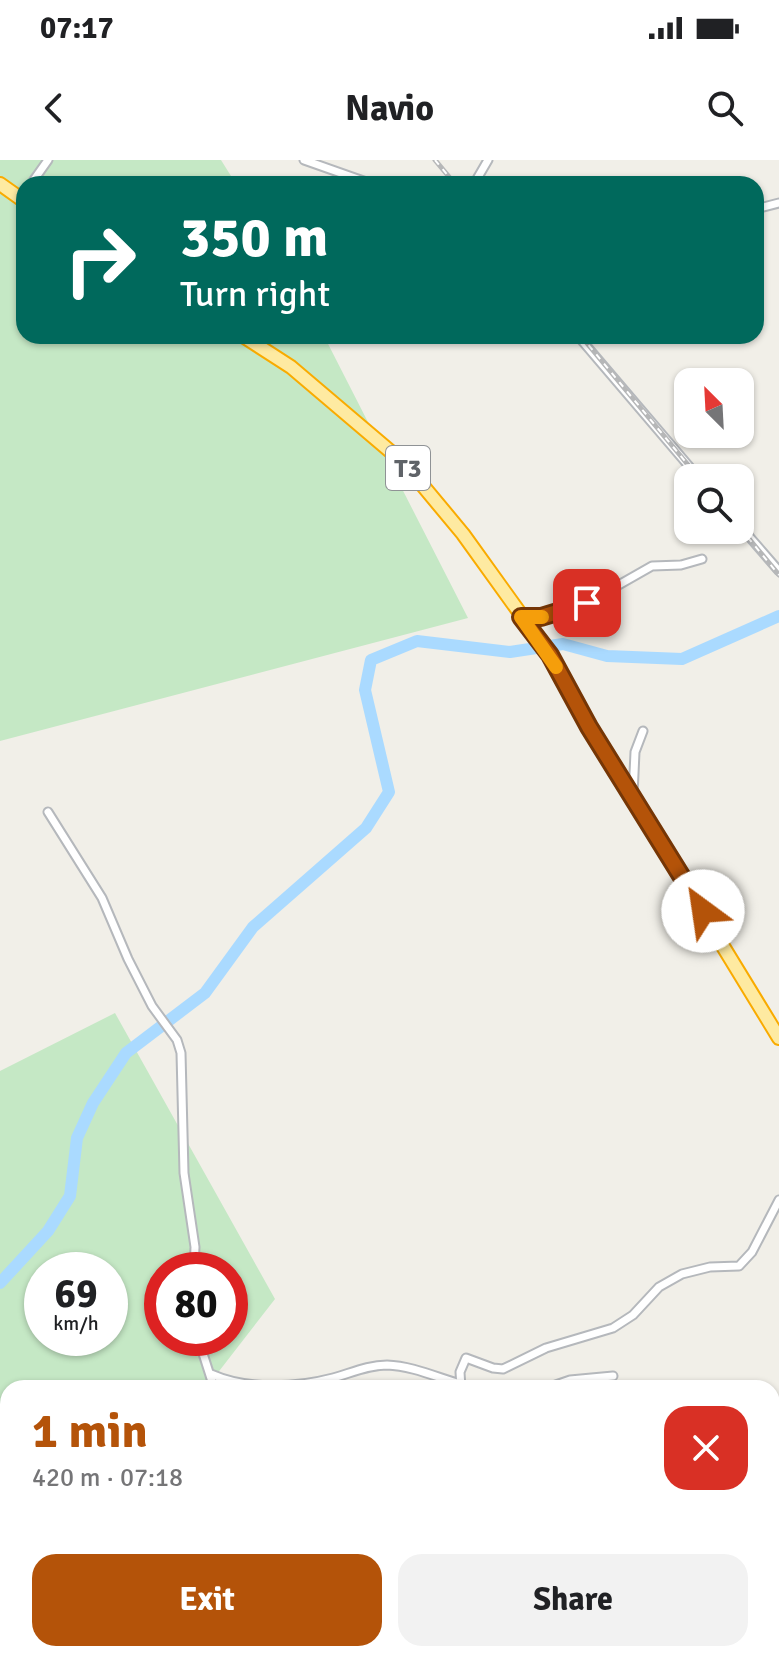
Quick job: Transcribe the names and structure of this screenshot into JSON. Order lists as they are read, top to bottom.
{
  "streets": {
    "highway": ["T3"]
  },
  "north": "top left",
  "page": {
    "status": "07:17",
    "header": "Navio",
    "turn": ["350 m", "Turn right"],
    "speed": "69 km/h",
    "limit": "80",
    "heading": ["1 min", "420 m · 07:18"],
    "buttons": ["Exit", "Share"]
  }
}
